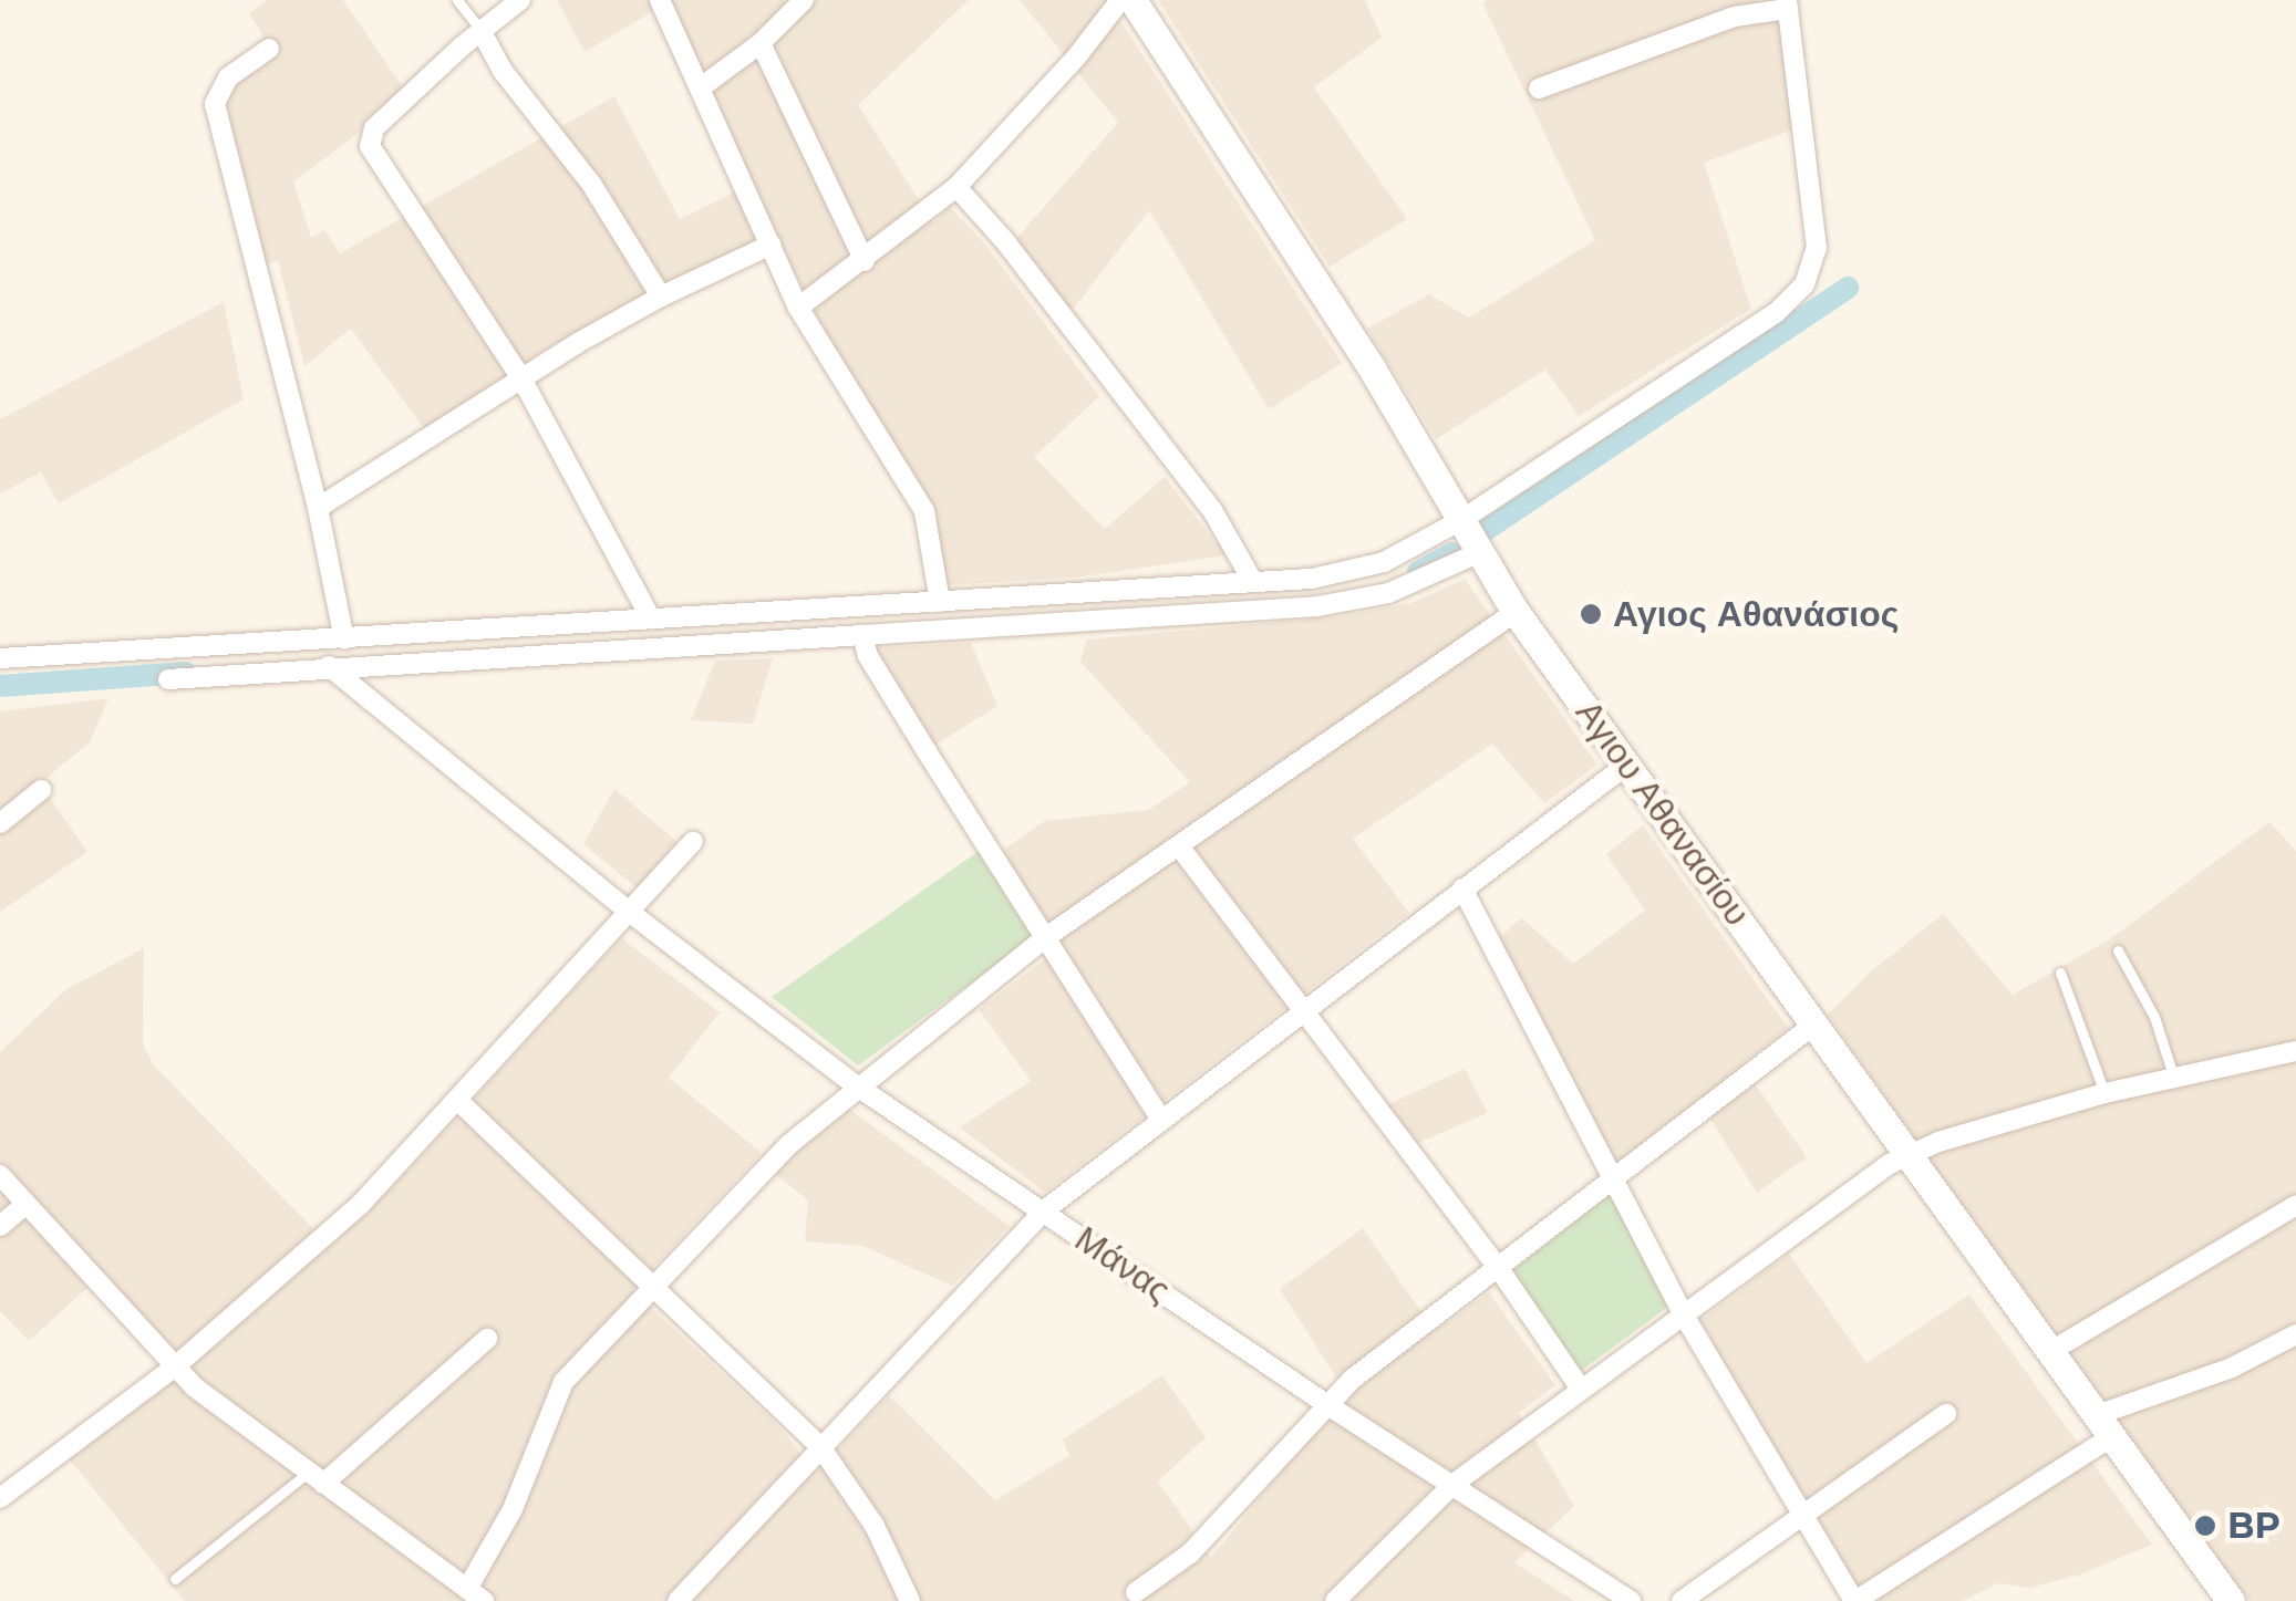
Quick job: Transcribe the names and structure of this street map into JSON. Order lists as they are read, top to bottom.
{
  "streets": {
    "main road": ["Αγιου Αθανασίου"],
    "street": ["Μάνας"]
  },
  "places": ["Αγιος Αθανάσιος", "BP"]
}
